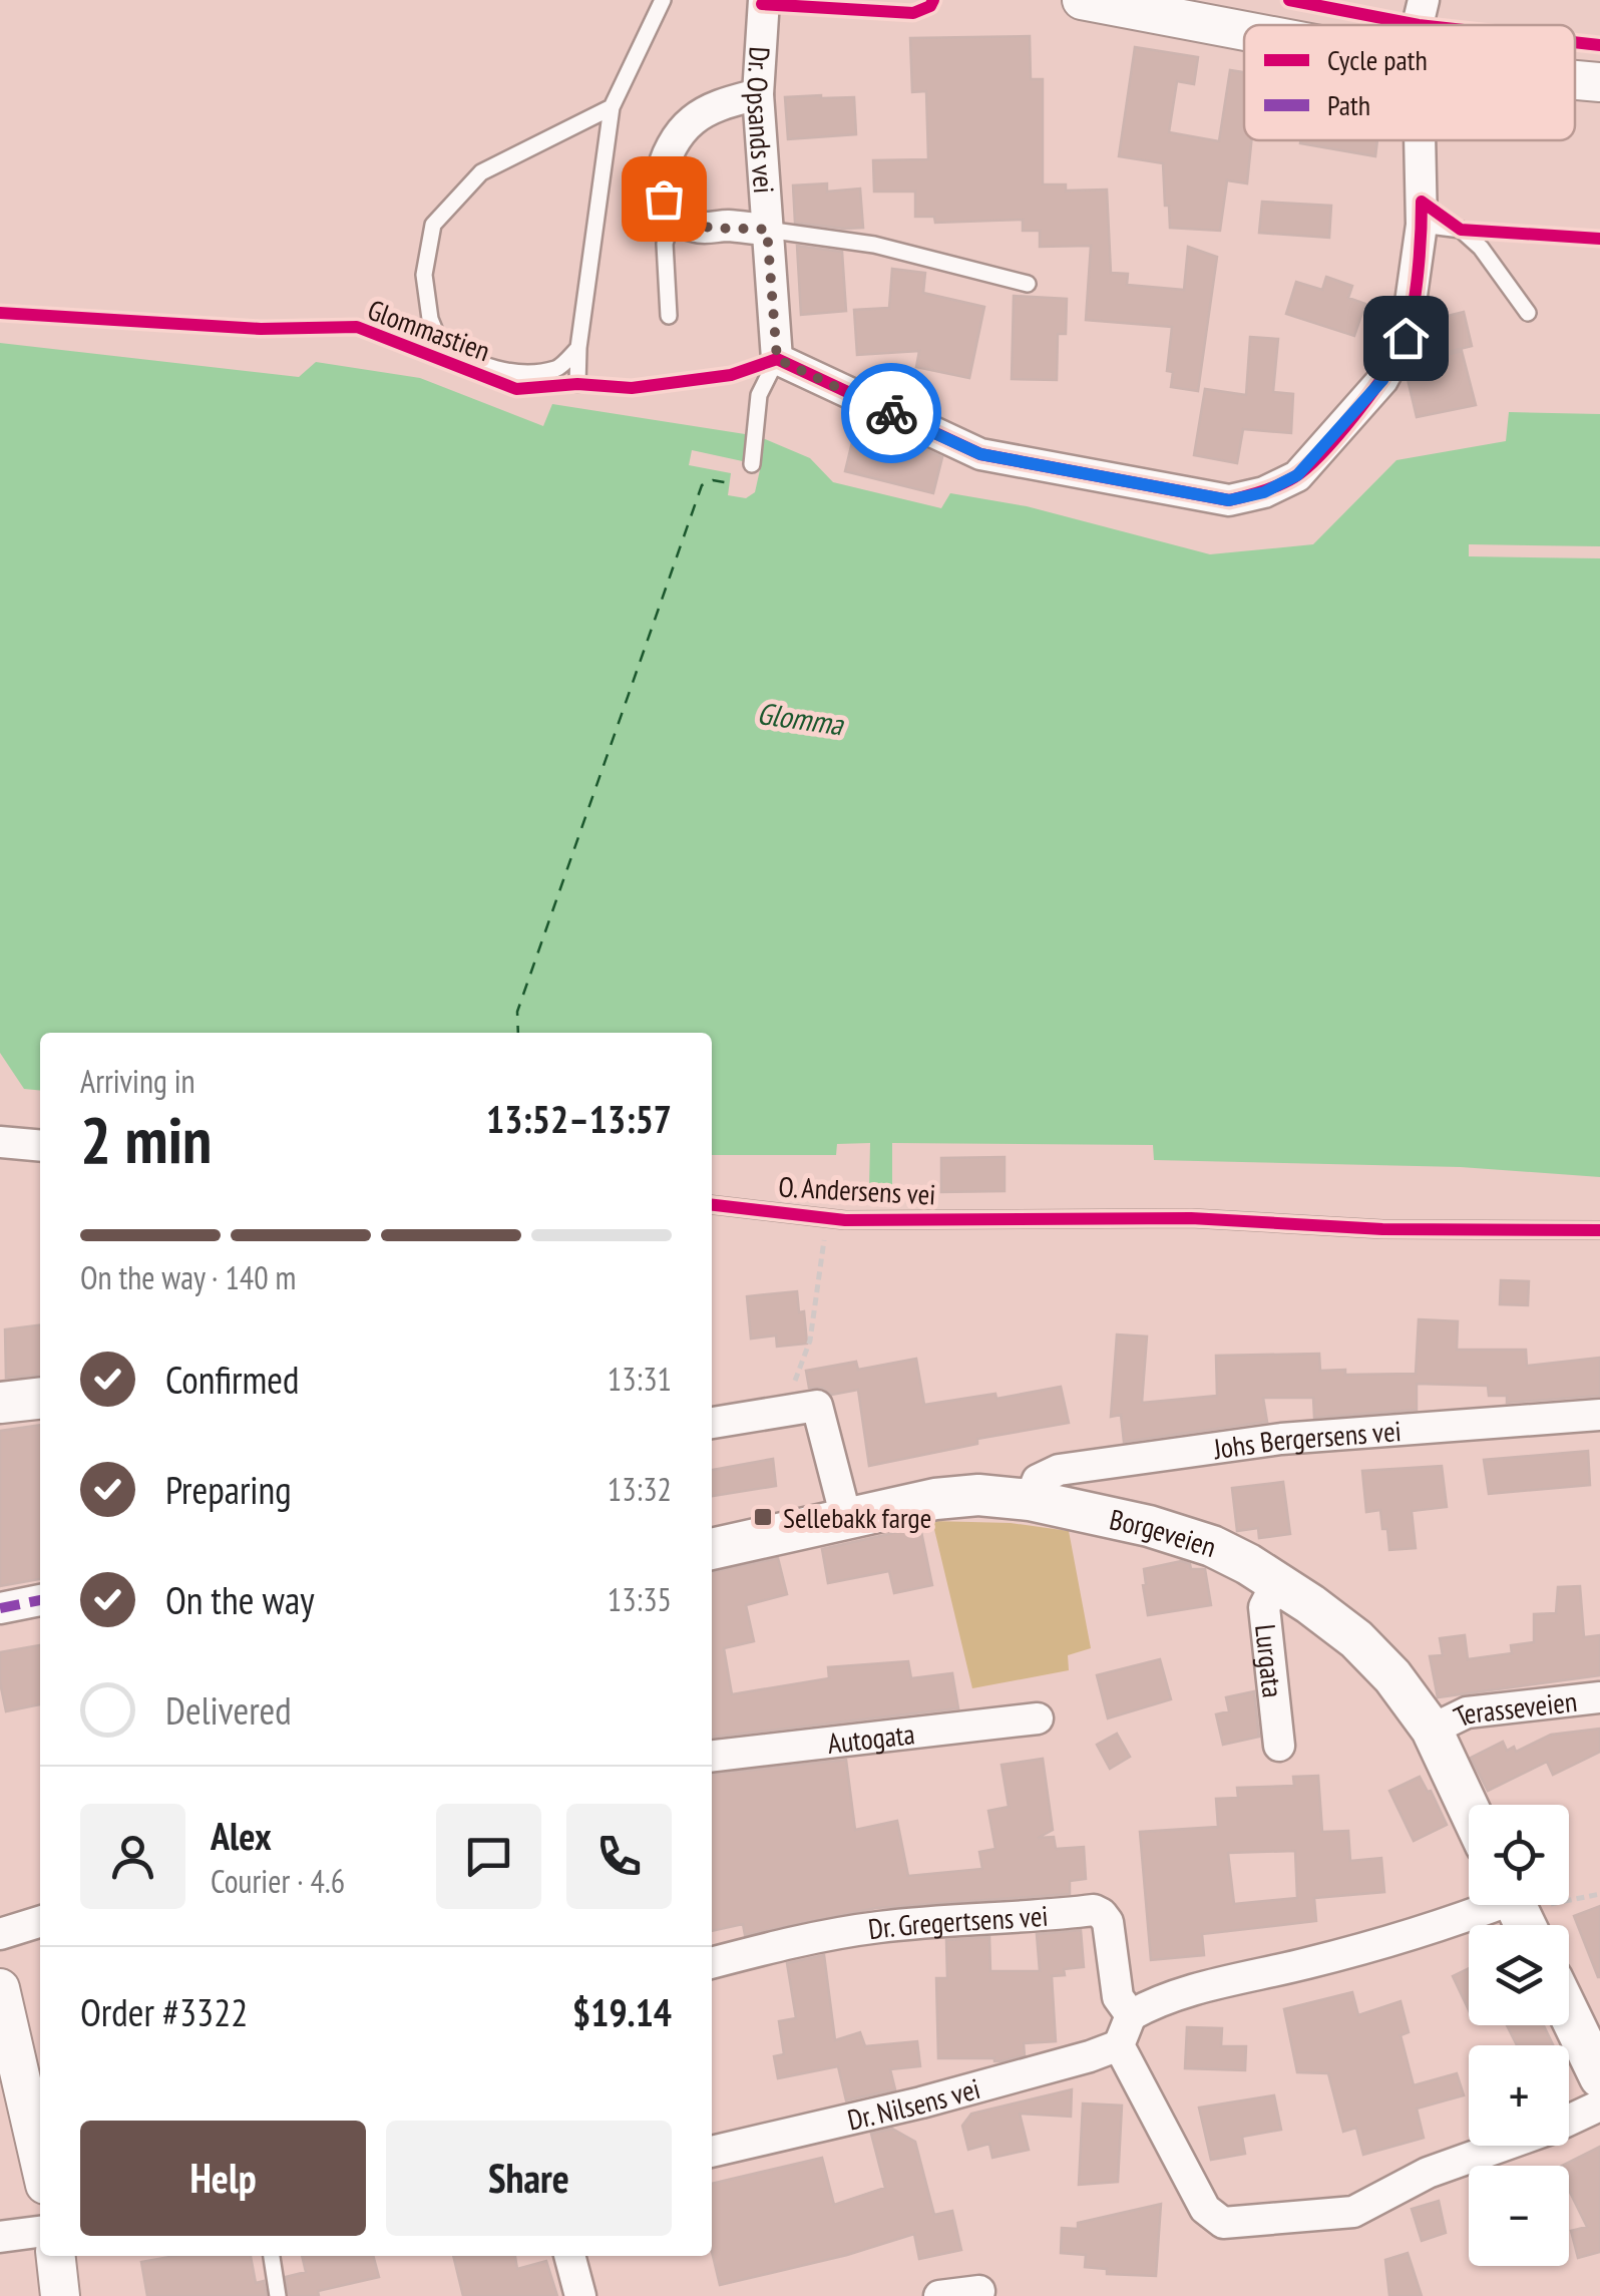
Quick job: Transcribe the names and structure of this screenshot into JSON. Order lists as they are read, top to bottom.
{
  "streets": {
    "main road": ["Borgeveien"],
    "street": [
      "Dr. Opsands vei",
      "Johs Bergersens vei",
      "Lurgata",
      "Terasseveien",
      "Autogata",
      "Dr. Gregertsens vei",
      "Dr. Nilsens vei"
    ],
    "lane": ["O. Andersens vei"],
    "cycle path": ["Glommastien"]
  },
  "crossings": [
    ["Johs Bergersens vei", "Borgeveien"],
    ["Borgeveien", "Lurgata"],
    ["Borgeveien", "Terasseveien"]
  ],
  "water": ["Glomma"],
  "places": {
    "transit": ["Sellebakk farge"]
  },
  "legend": ["Cycle path", "Path"],
  "page": {
    "heading": ["2 min", "Arriving in", "13:52–13:57"],
    "panel": [
      "Alex",
      "Courier · 4.6",
      "Order #3322",
      "$19.14"
    ],
    "bar": "On the way · 140 m",
    "list": [
      ["Confirmed", "13:31"],
      ["Preparing", "13:32"],
      ["On the way", "13:35"],
      "Delivered"
    ],
    "map_buttons": ["+", "−"],
    "buttons": ["Help", "Share"]
  }
}
